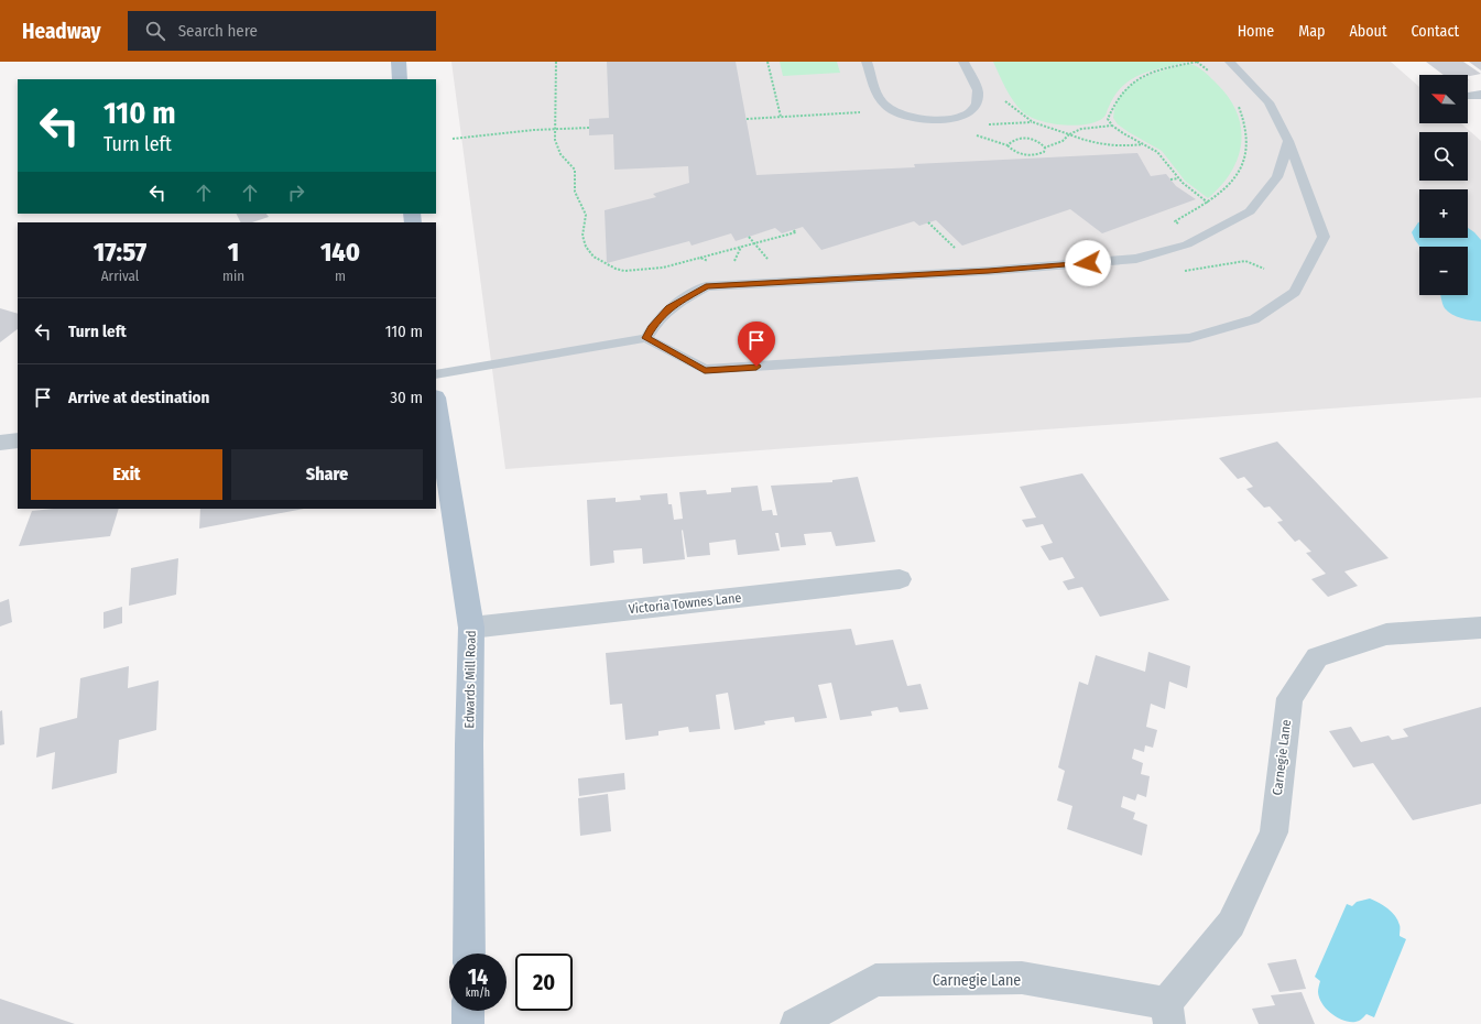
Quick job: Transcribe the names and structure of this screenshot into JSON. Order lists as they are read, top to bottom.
{
  "streets": {
    "main road": ["Edwards Mill Road"],
    "street": ["Victoria Townes Lane", "Carnegie Lane"]
  },
  "crossings": [
    ["Victoria Townes Lane", "Edwards Mill Road"]
  ],
  "north": "top left",
  "page": {
    "header": "Headway",
    "search": "Search here",
    "nav": [
      "Home",
      "Map",
      "About",
      "Contact"
    ],
    "map_buttons": ["+", "−"],
    "turn": ["110 m", "Turn left"],
    "eta": [
      "17:57",
      "Arrival",
      "1",
      "min",
      "140",
      "m"
    ],
    "list": [
      {
        "name": "Turn left",
        "value": "110 m"
      },
      {
        "name": "Arrive at destination",
        "value": "30 m"
      }
    ],
    "buttons": ["Exit", "Share"],
    "speed": "14 km/h",
    "limit": "20"
  }
}
